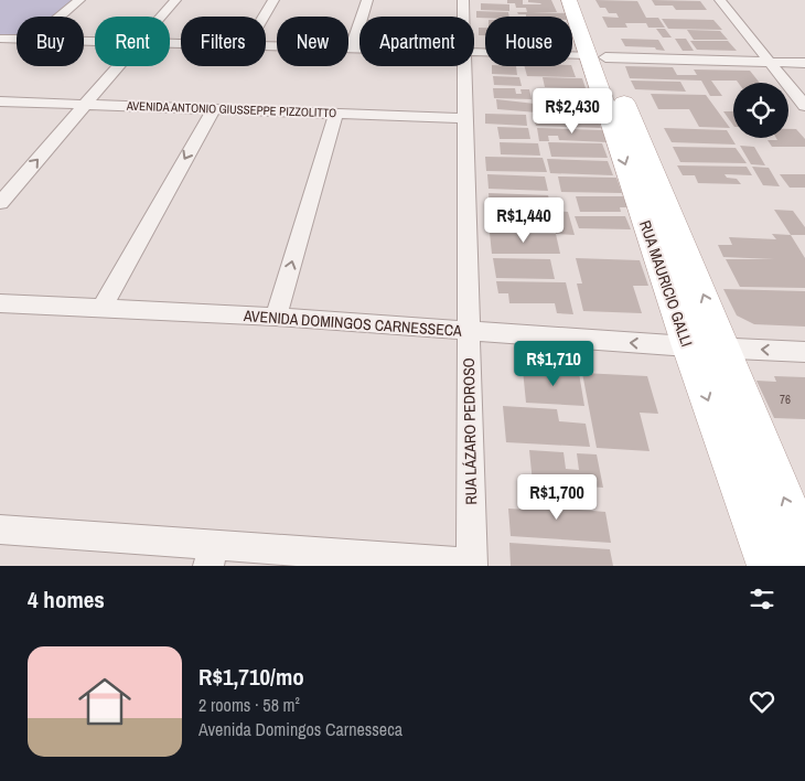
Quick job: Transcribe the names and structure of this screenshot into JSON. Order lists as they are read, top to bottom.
{
  "streets": {
    "main road": ["RUA MAURICIO GALLI"],
    "street": ["AVENIDA ANTONIO GIUSSEPPE PIZZOLITTO", "AVENIDA DOMINGOS CARNESSECA", "RUA LÁZARO PEDROSO"]
  },
  "crossings": [
    ["AVENIDA ANTONIO GIUSSEPPE PIZZOLITTO", "RUA LÁZARO PEDROSO"],
    ["RUA MAURICIO GALLI", "AVENIDA DOMINGOS CARNESSECA"],
    ["AVENIDA DOMINGOS CARNESSECA", "RUA LÁZARO PEDROSO"]
  ],
  "one_way": ["AVENIDA DOMINGOS CARNESSECA"],
  "house_numbers": ["76"],
  "page": {
    "chip": [
      "Buy",
      "Rent",
      "Filters",
      "New",
      "Apartment",
      "House"
    ],
    "price": [
      "R$2,430",
      "R$1,440",
      "R$1,710",
      "R$1,700"
    ],
    "heading": "4 homes",
    "list": [
      {
        "name": "R$1,710/mo",
        "note": "2 rooms · 58 m² · Avenida Domingos Carnesseca"
      }
    ]
  }
}
